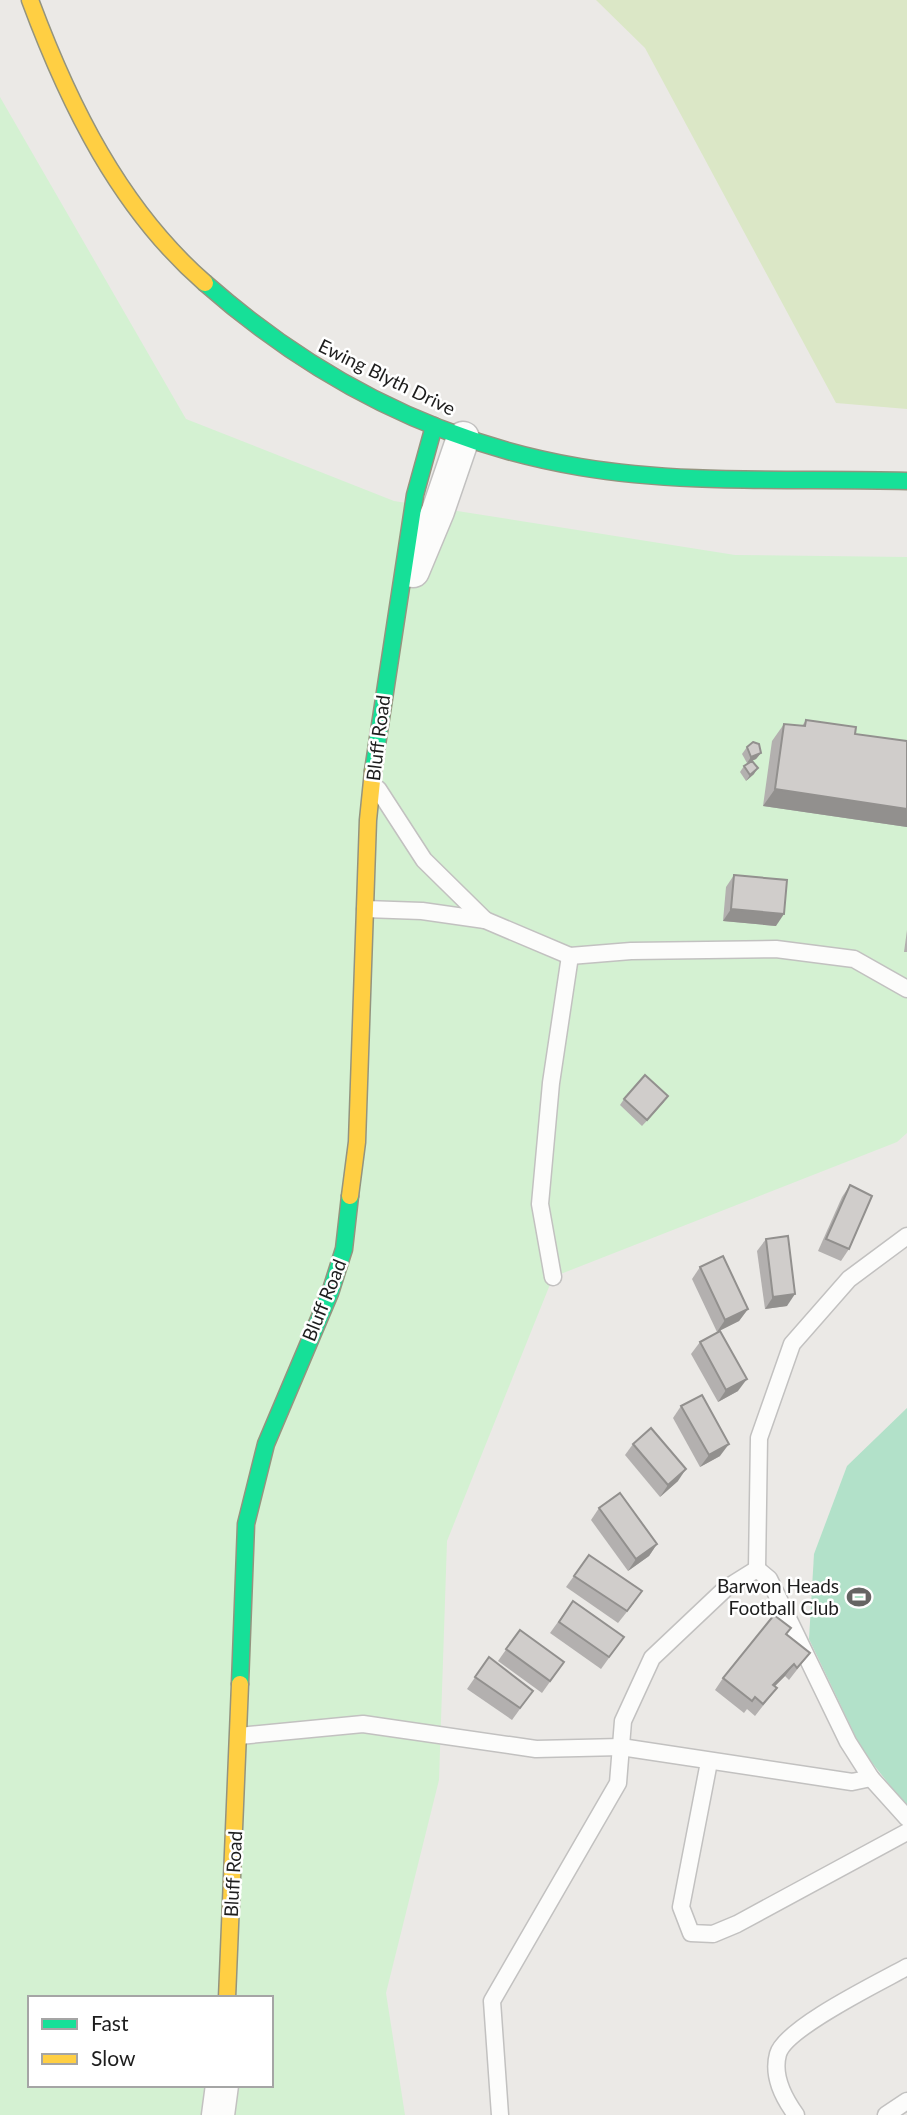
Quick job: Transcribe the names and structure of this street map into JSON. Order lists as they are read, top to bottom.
{
  "streets": {
    "street": ["Ewing Blyth Drive", "Bluff Road"]
  },
  "crossings": [
    ["Ewing Blyth Drive", "Bluff Road"]
  ],
  "places": {
    "sports": ["Barwon Heads Football Club"]
  },
  "legend": ["Fast", "Slow"]
}
